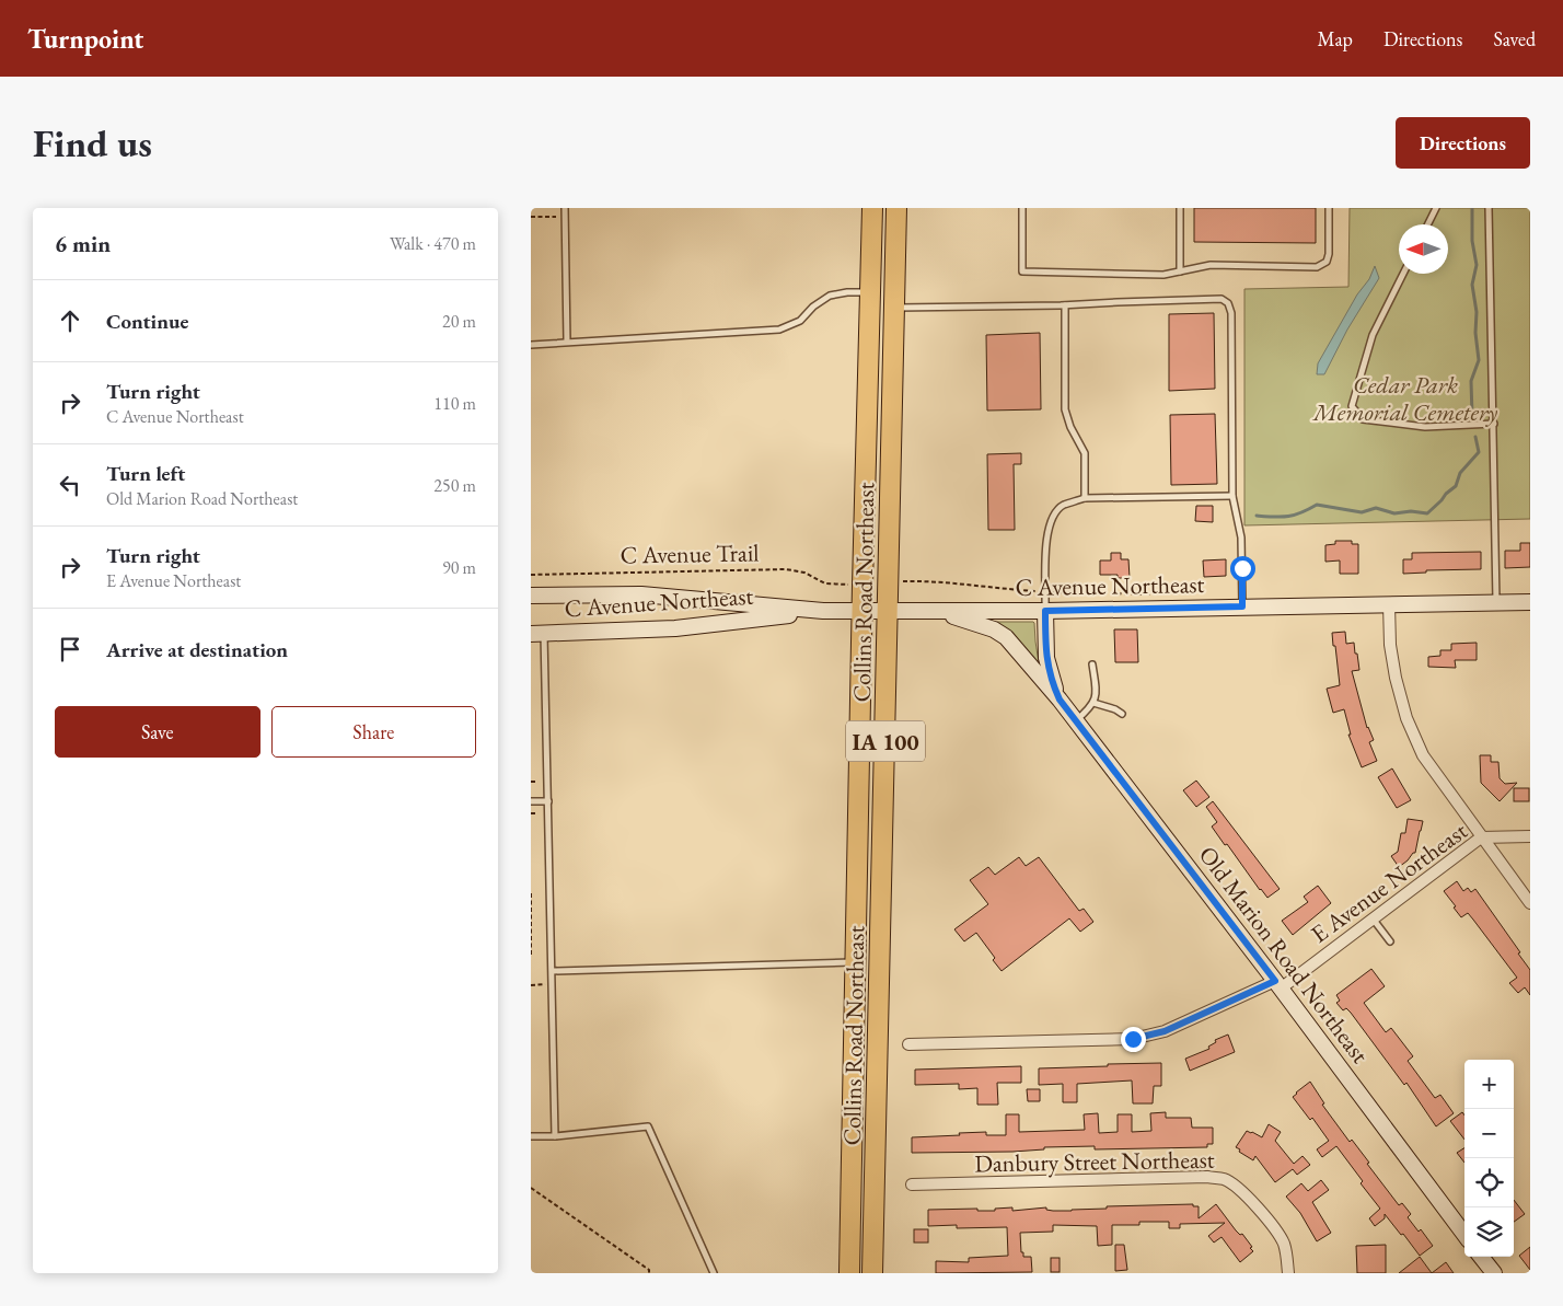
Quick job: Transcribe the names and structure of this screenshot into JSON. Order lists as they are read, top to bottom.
{
  "streets": {
    "highway": ["Collins Road Northeast", "IA 100"],
    "main road": ["C Avenue Northeast", "Old Marion Road Northeast"],
    "street": ["E Avenue Northeast", "Danbury Street Northeast"],
    "path": ["C Avenue Trail"]
  },
  "crossings": [
    ["C Avenue Northeast", "Collins Road Northeast"],
    ["C Avenue Northeast", "Old Marion Road Northeast"],
    ["E Avenue Northeast", "Old Marion Road Northeast"]
  ],
  "parks": ["Cedar Park Memorial Cemetery"],
  "north": "left",
  "page": {
    "header": "Turnpoint",
    "nav": ["Map", "Directions", "Saved"],
    "buttons": [
      "Directions",
      ["Save", "Share"]
    ],
    "title": "Find us",
    "heading": ["6 min", "Walk · 470 m"],
    "list": [
      ["Continue", "20 m"],
      ["Turn right", "C Avenue Northeast", "110 m"],
      ["Turn left", "Old Marion Road Northeast", "250 m"],
      ["Turn right", "E Avenue Northeast", "90 m"],
      "Arrive at destination"
    ],
    "map_buttons": ["+", "−"]
  }
}
